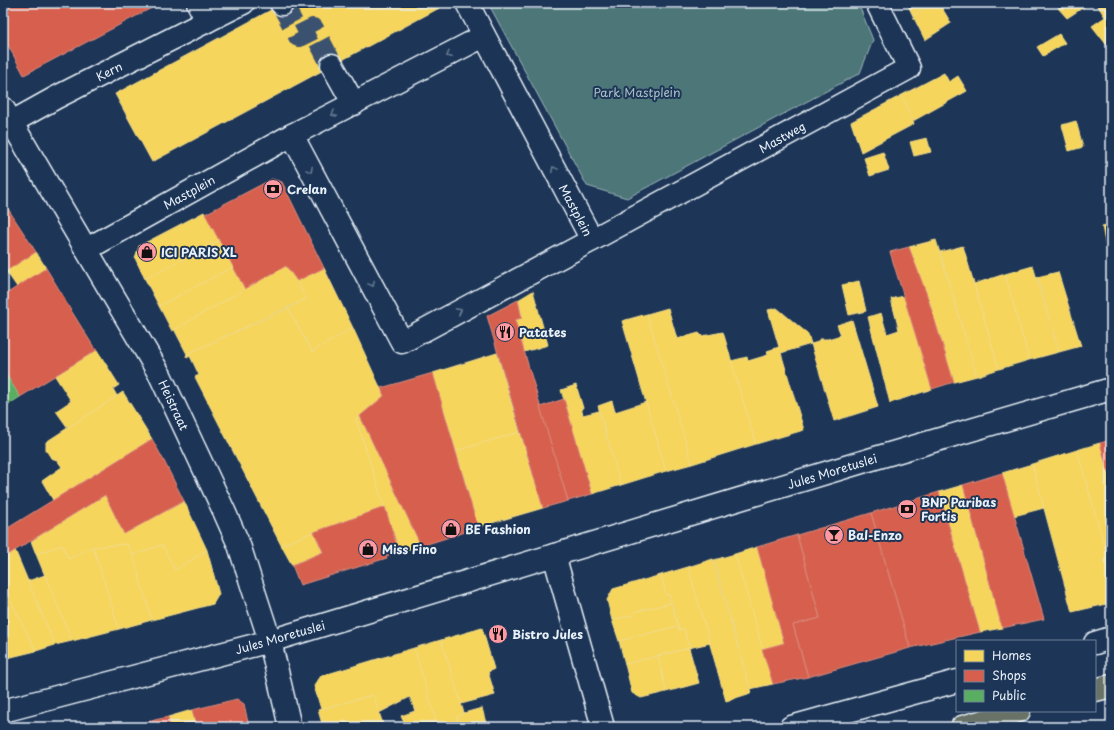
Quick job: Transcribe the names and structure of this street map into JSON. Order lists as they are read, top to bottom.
{
  "streets": {
    "street": [
      "Kern",
      "Mastweg",
      "Mastplein",
      "Heistraat",
      "Jules Moretuslei"
    ]
  },
  "crossings": [
    ["Kern", "Heistraat"],
    ["Mastweg", "Mastplein"],
    ["Mastplein", "Heistraat"],
    ["Heistraat", "Jules Moretuslei"]
  ],
  "parks": ["Park Mastplein"],
  "places": {
    "bank": ["Crelan", "BNP Paribas Fortis"],
    "shop": ["ICI PARIS XL", "BE Fashion", "Miss Fino"],
    "restaurant": ["Patates", "Bistro Jules"],
    "bar": ["Bal-Enzo"]
  },
  "legend": ["Homes", "Shops", "Public"]
}
